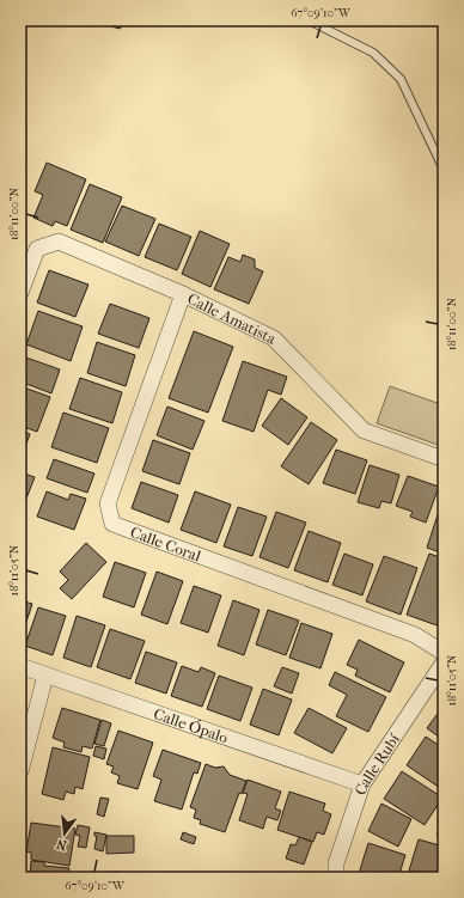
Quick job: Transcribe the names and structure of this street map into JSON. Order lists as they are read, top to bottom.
{
  "streets": {
    "street": [
      "Calle Amatista",
      "Calle Coral",
      "Calle Ópalo",
      "Calle Rubí"
    ]
  },
  "crossings": [
    ["Calle Amatista", "Calle Coral"],
    ["Calle Ópalo", "Calle Rubí"]
  ],
  "north": "bottom",
  "coordinates": ["67°09'10\"W", "18°11'00\"N", "18°11'05\"N"]
}
